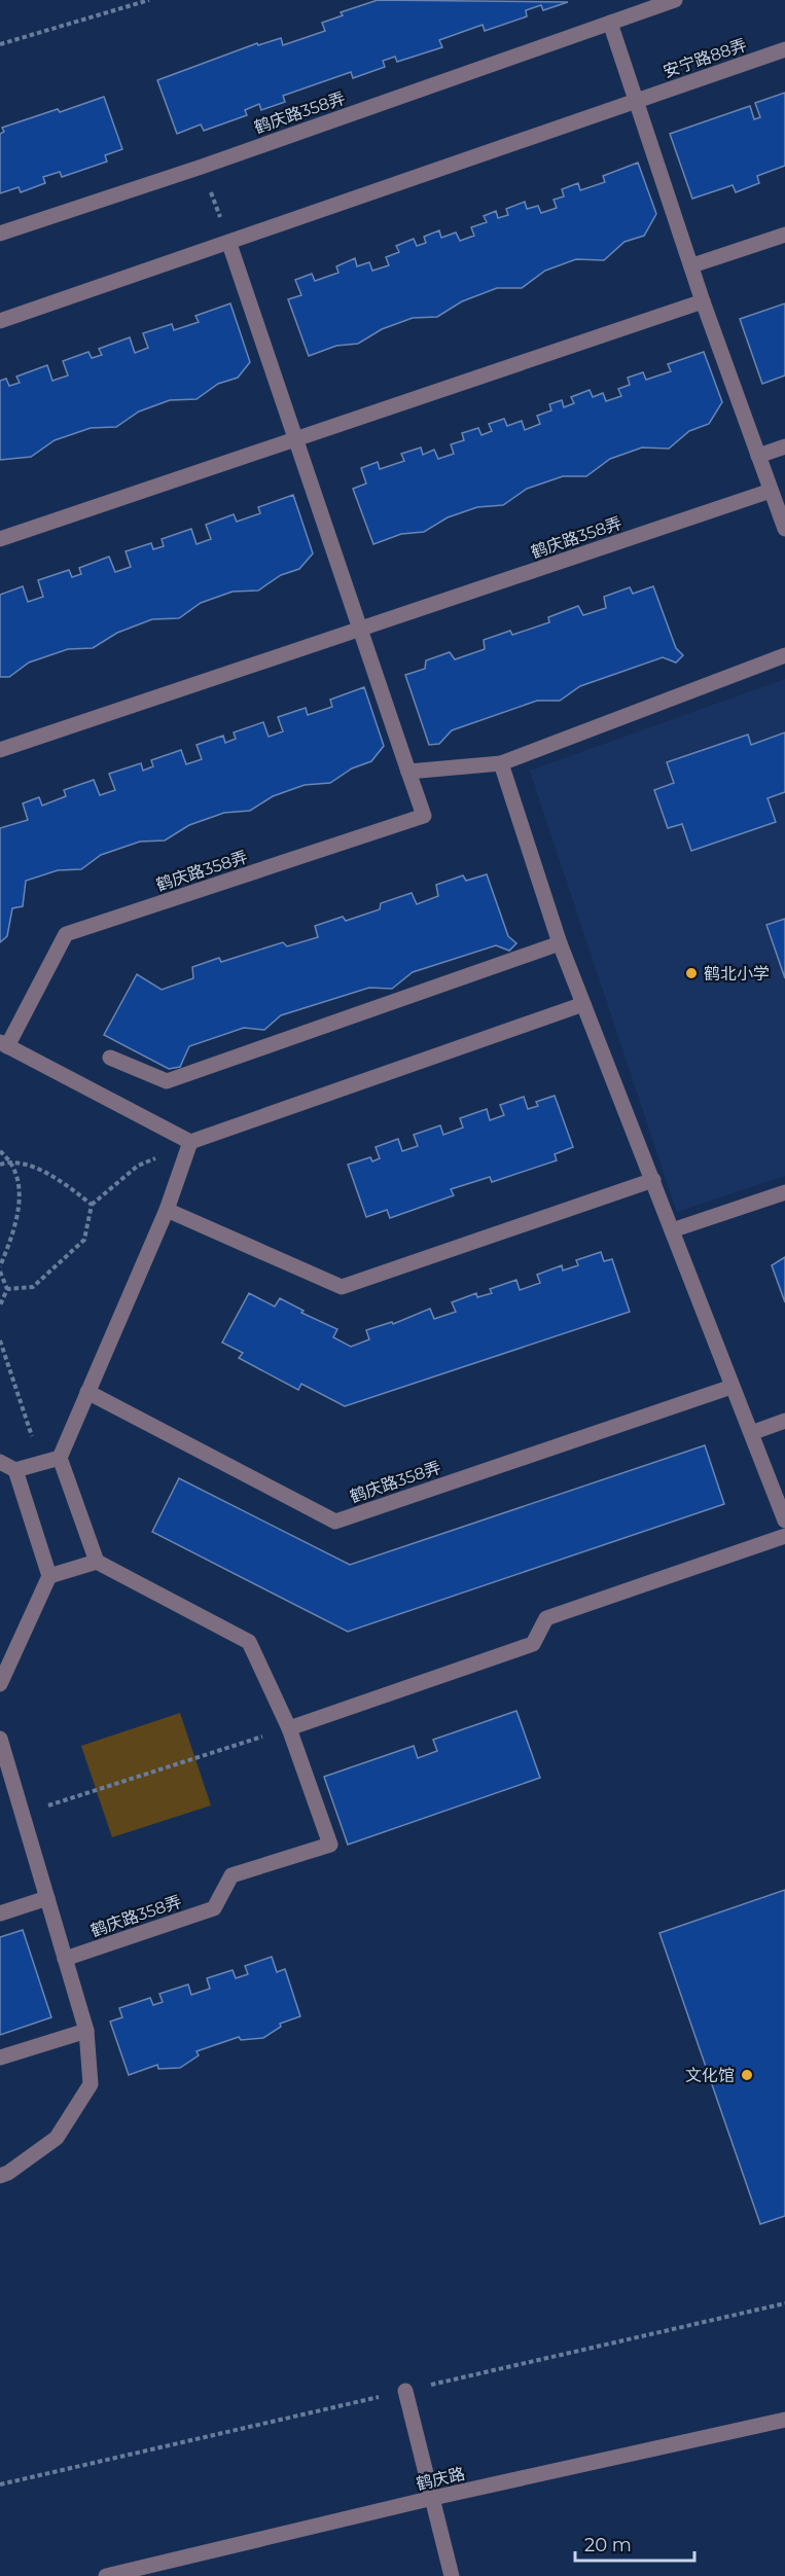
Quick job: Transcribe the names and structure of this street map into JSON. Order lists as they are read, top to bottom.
{
  "streets": {
    "street": ["安宁路88弄", "鹤庆路358弄", "鹤庆路"]
  },
  "places": ["鹤北小学", "文化馆"],
  "scale_bar": "20 m"
}
